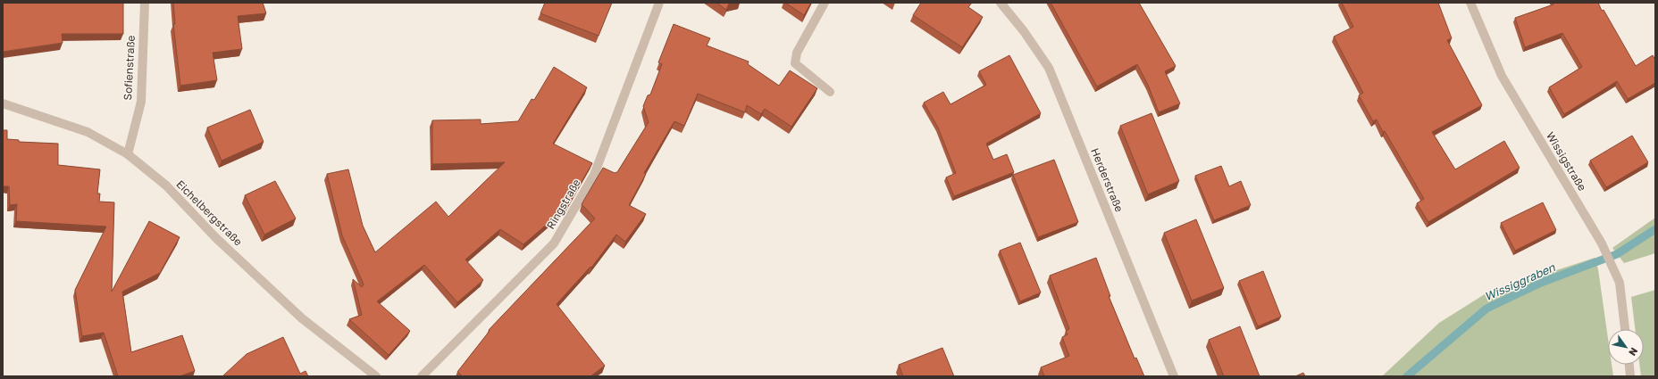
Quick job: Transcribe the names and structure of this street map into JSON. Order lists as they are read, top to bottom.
{
  "streets": {
    "street": [
      "Sofienstraße",
      "Wissigstraße",
      "Herderstraße",
      "Ringstraße",
      "Eichelbergstraße"
    ]
  },
  "crossings": [
    ["Sofienstraße", "Eichelbergstraße"]
  ],
  "water": ["Wissiggraben"],
  "north": "bottom right"
}
